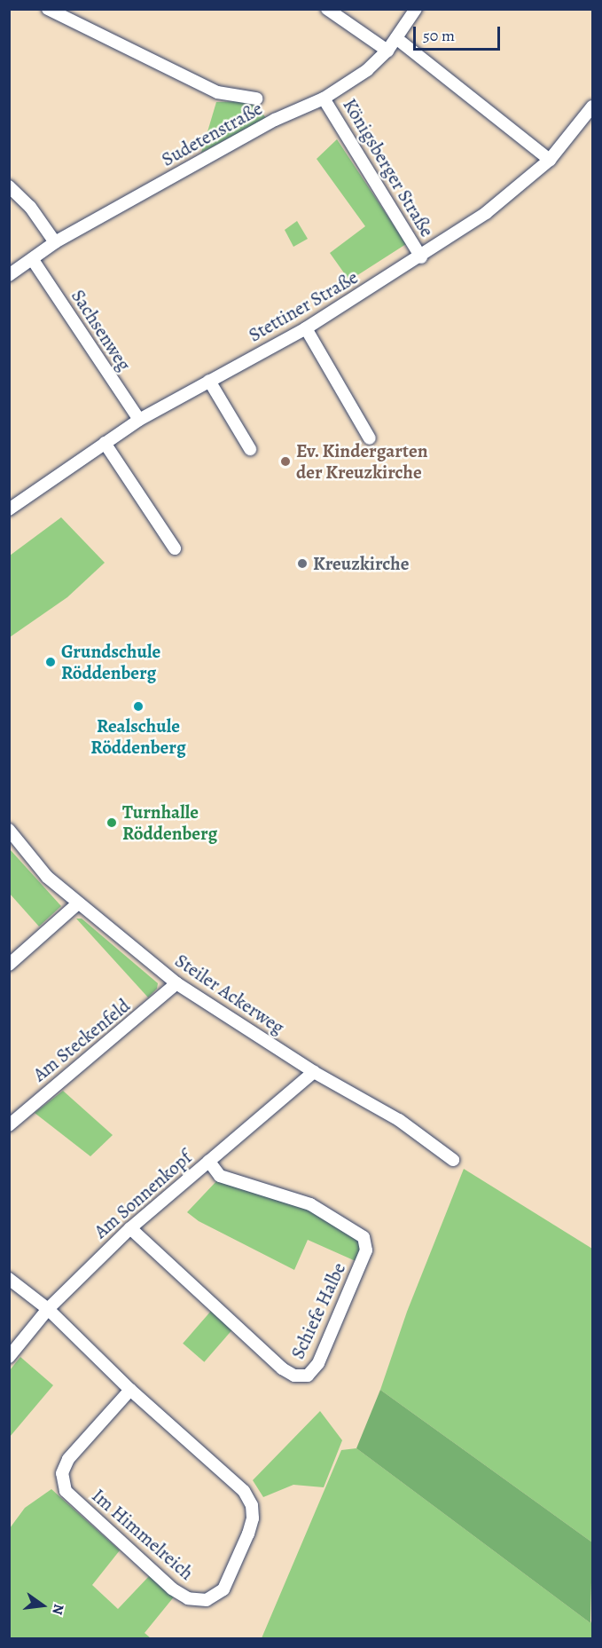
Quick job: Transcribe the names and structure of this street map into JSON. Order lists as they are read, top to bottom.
{
  "streets": {
    "street": [
      "Sudetenstraße",
      "Königsberger Straße",
      "Stettiner Straße",
      "Sachsenweg",
      "Steiler Ackerweg",
      "Am Steckenfeld",
      "Am Sonnenkopf",
      "Schiefe Halbe",
      "Im Himmelreich"
    ]
  },
  "crossings": [
    ["Sudetenstraße", "Königsberger Straße"],
    ["Sudetenstraße", "Sachsenweg"],
    ["Königsberger Straße", "Stettiner Straße"],
    ["Stettiner Straße", "Sachsenweg"],
    ["Steiler Ackerweg", "Am Steckenfeld"],
    ["Steiler Ackerweg", "Am Sonnenkopf"],
    ["Am Sonnenkopf", "Schiefe Halbe"],
    ["Am Sonnenkopf", "Im Himmelreich"]
  ],
  "places": [
    "Ev. Kindergarten der Kreuzkirche",
    "Kreuzkirche",
    "Grundschule Röddenberg",
    "Realschule Röddenberg",
    "Turnhalle Röddenberg"
  ],
  "scale_bar": "50 m",
  "north": "right"
}
